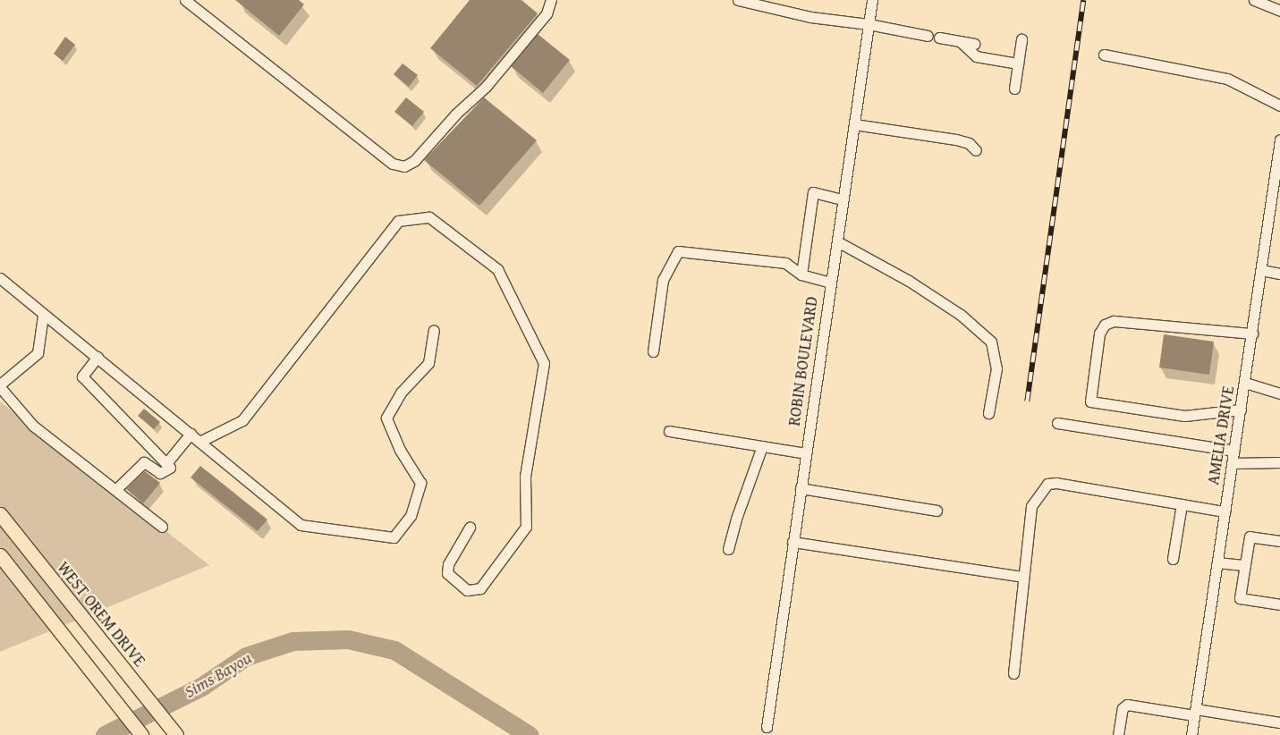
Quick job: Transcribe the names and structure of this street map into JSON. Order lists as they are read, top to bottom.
{
  "streets": {
    "main road": ["WEST OREM DRIVE"],
    "street": ["ROBIN BOULEVARD", "AMELIA DRIVE"]
  },
  "water": ["Sims Bayou"]
}
